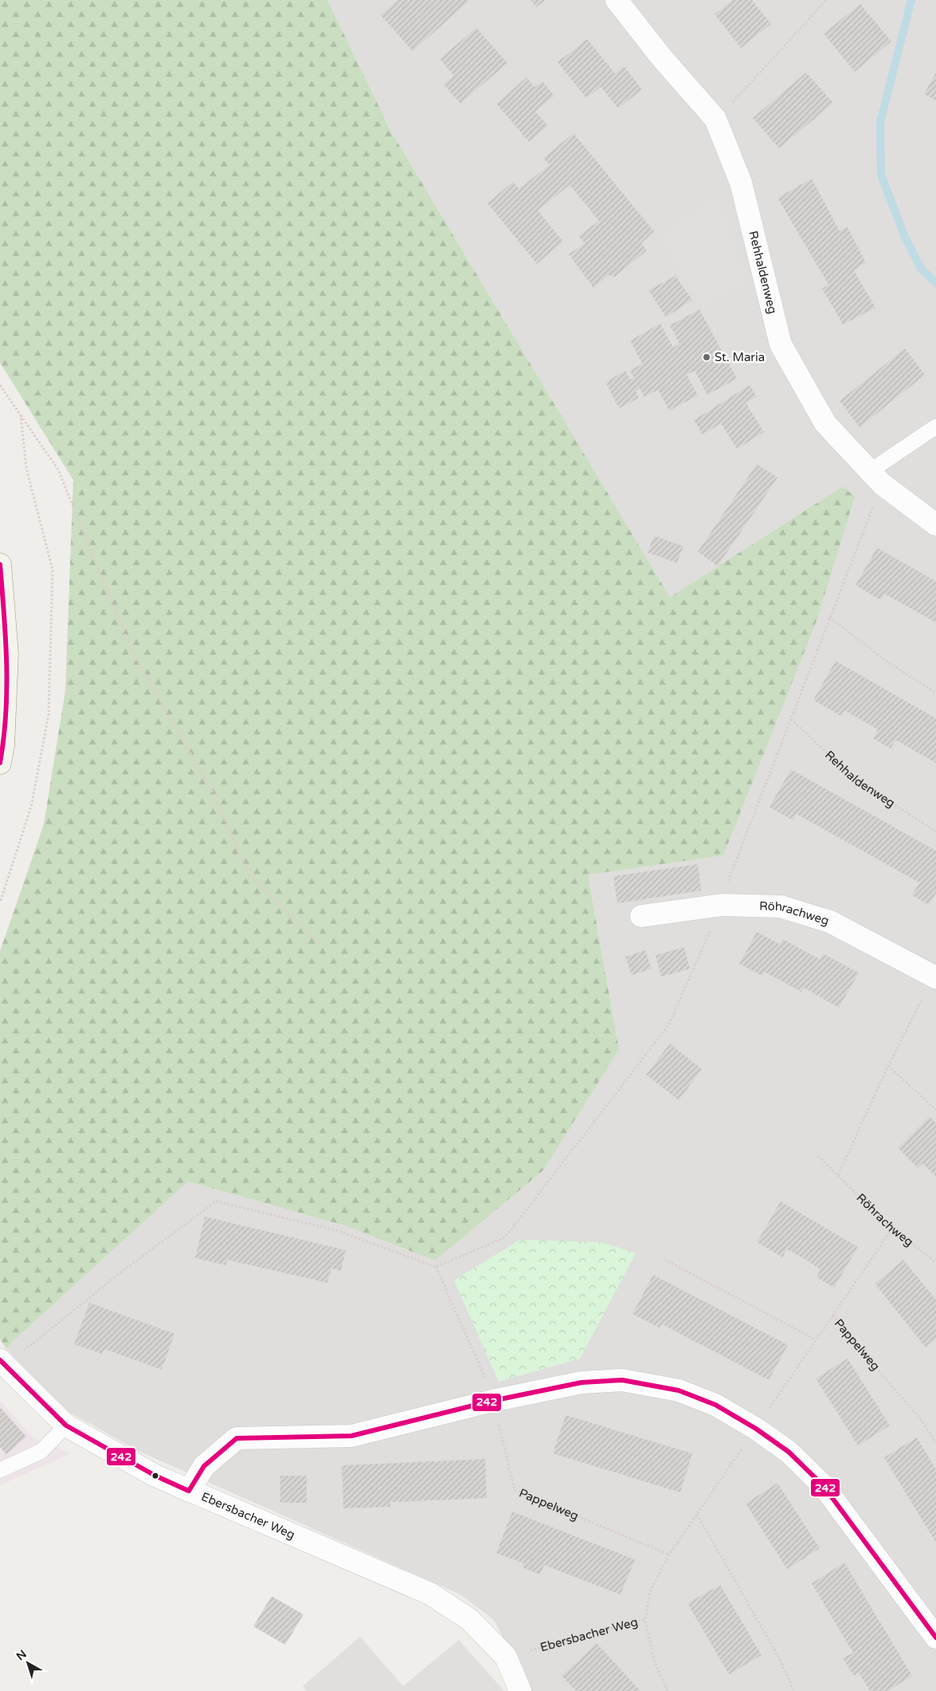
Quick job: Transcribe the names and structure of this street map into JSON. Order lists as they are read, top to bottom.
{
  "streets": {
    "street": ["Rehhaldenweg", "Röhrachweg", "Ebersbacher Weg"],
    "path": ["Pappelweg"]
  },
  "crossings": [
    ["Pappelweg", "Ebersbacher Weg"]
  ],
  "places": ["St. Maria"],
  "lines": ["transit line 242"],
  "north": "top left"
}
